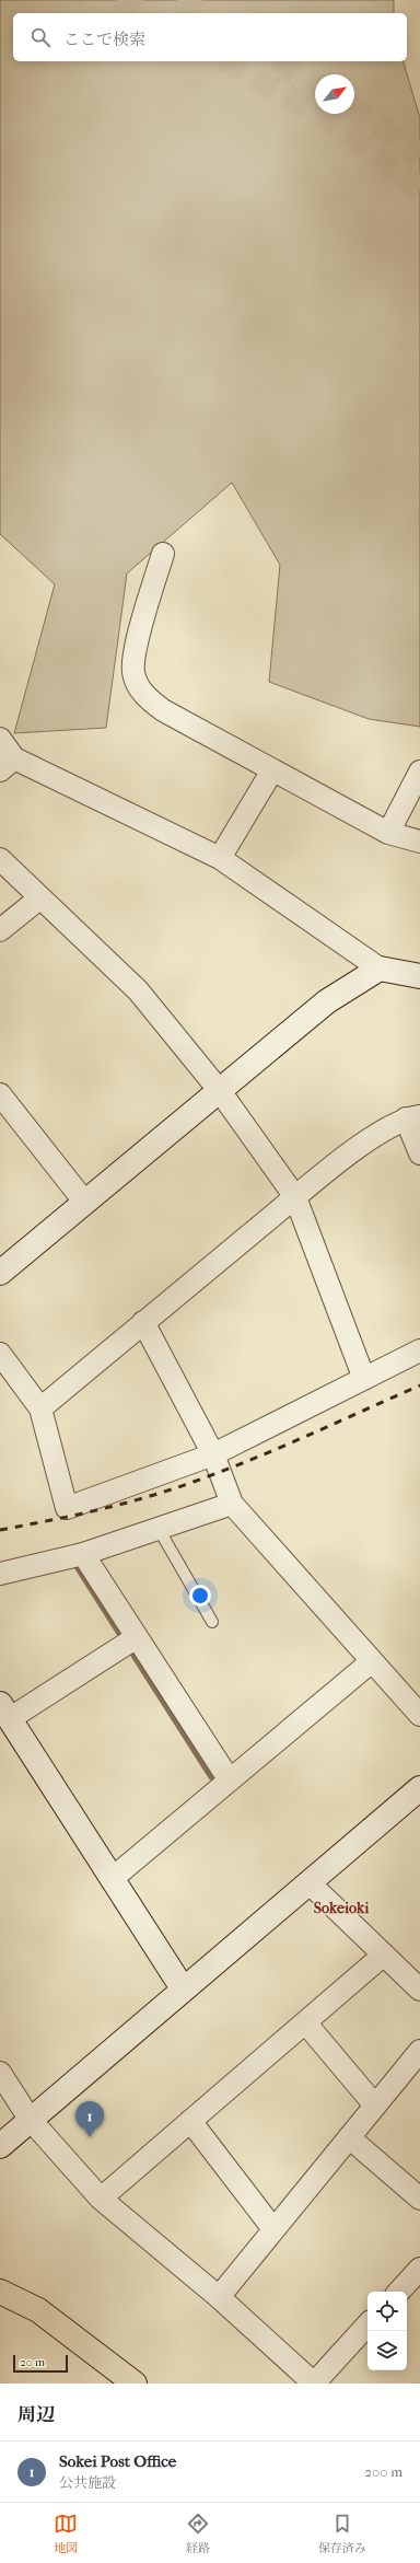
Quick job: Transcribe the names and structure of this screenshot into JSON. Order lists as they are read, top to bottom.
{
  "districts": ["Sokeioki"],
  "scale_bar": "20 m",
  "north": "top right",
  "page": {
    "search": "ここで検索",
    "pins": "1",
    "scale": "20 m",
    "heading": "周辺",
    "list": [
      {
        "mark": "1",
        "name": "Sokei Post Office",
        "note": "公共施設",
        "value": "200 m"
      }
    ],
    "nav": ["地図", "経路", "保存済み"]
  }
}
